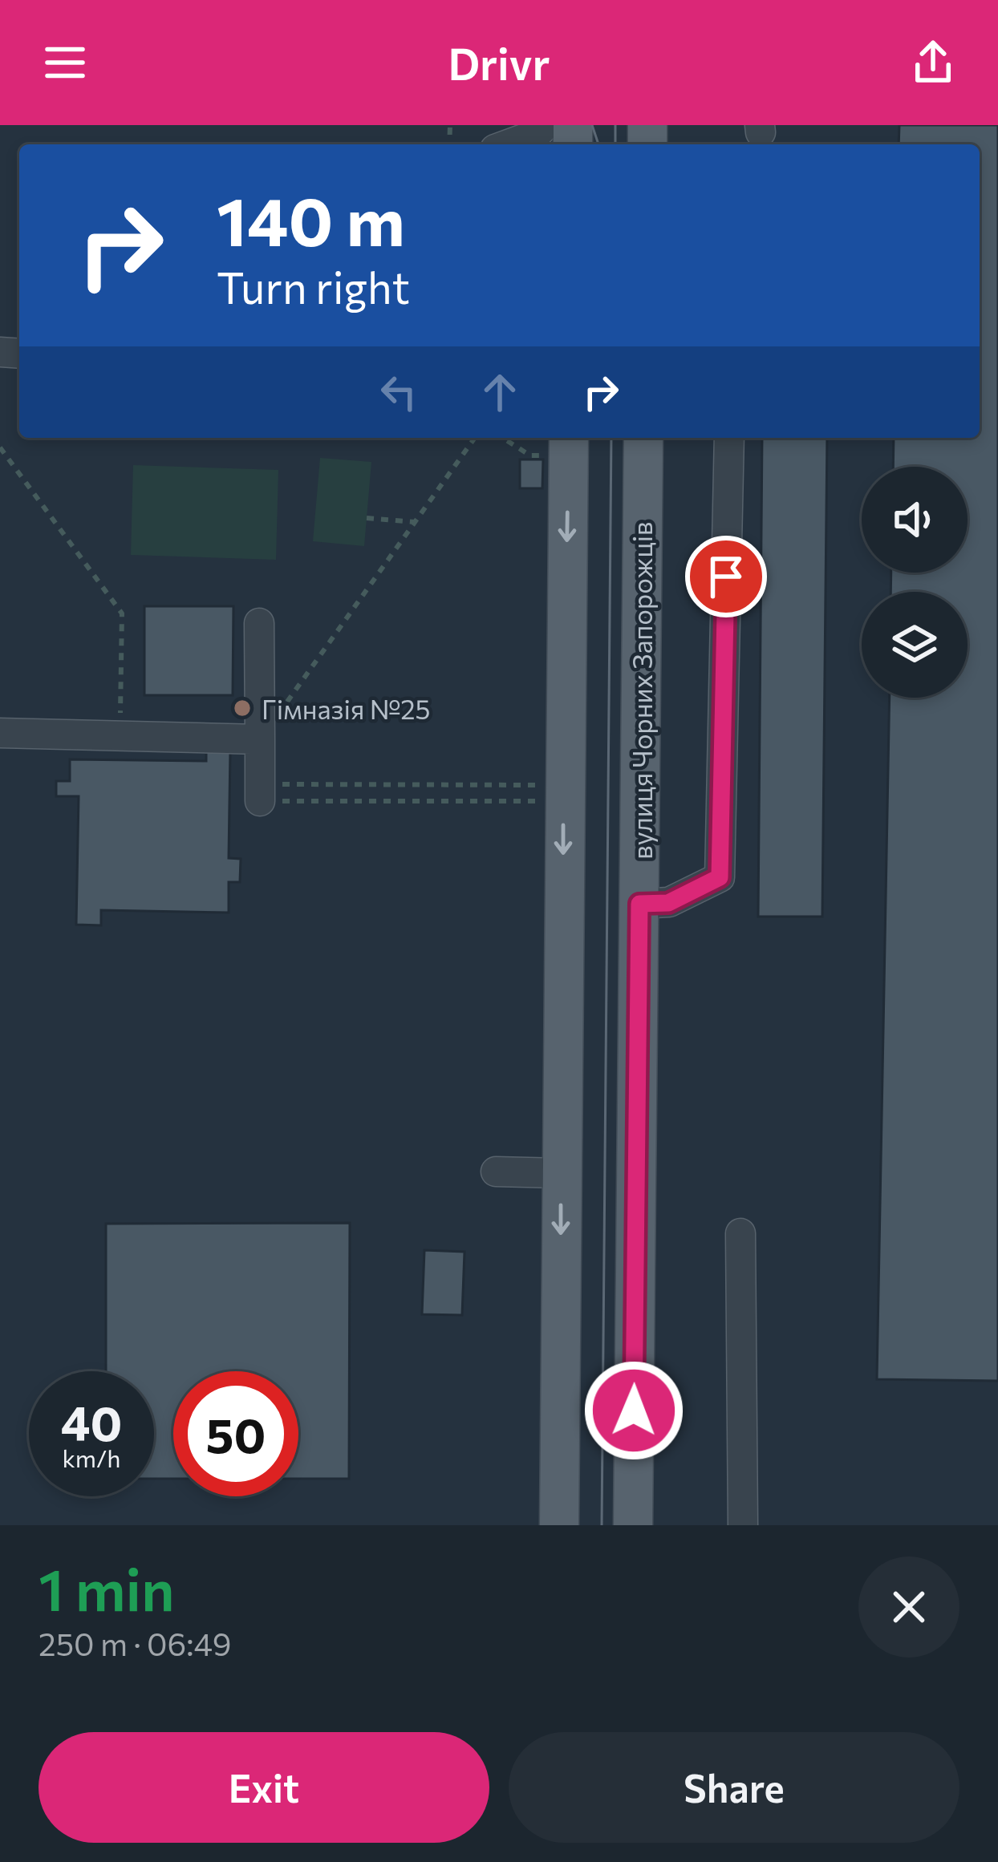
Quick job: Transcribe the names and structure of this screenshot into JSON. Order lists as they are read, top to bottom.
{
  "streets": {
    "main road": ["вулиця Чорних Запорожців"]
  },
  "places": ["Гімназія №25"],
  "page": {
    "header": "Drivr",
    "turn": ["140 m", "Turn right"],
    "speed": "40 km/h",
    "limit": "50",
    "heading": ["1 min", "250 m · 06:49"],
    "buttons": ["Exit", "Share"]
  }
}
